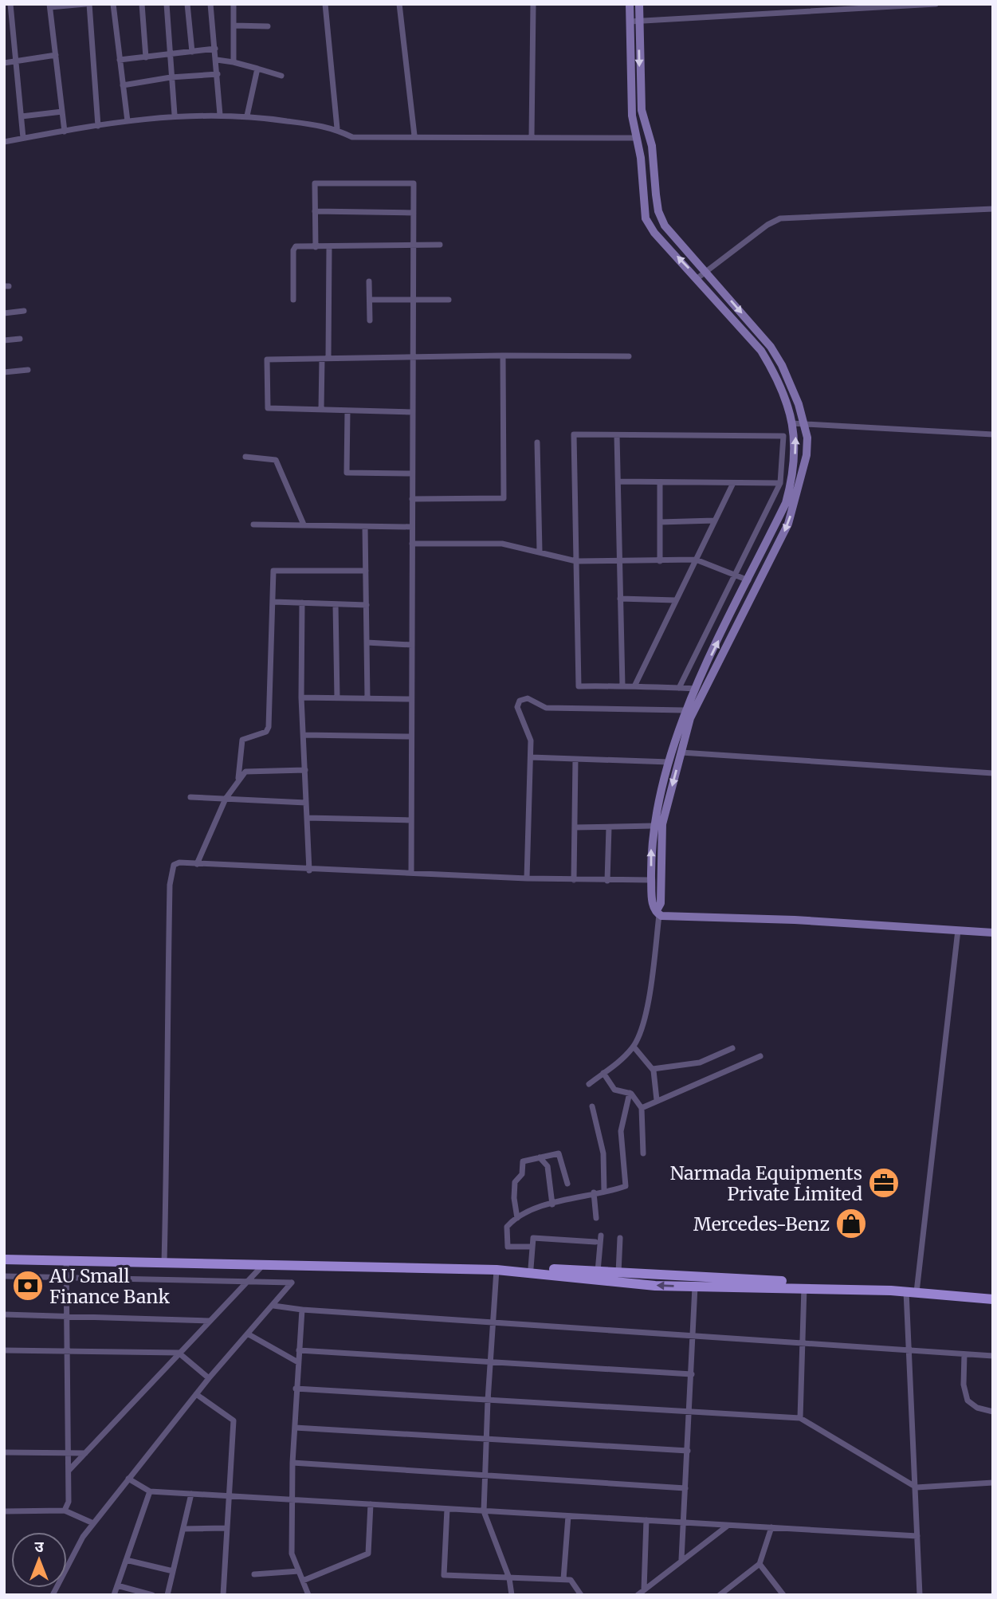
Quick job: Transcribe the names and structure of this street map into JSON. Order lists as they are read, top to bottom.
{
  "places": {
    "office": ["Narmada Equipments Private Limited"],
    "shop": ["Mercedes-Benz"],
    "bank": ["AU Small Finance Bank"]
  },
  "north": "top"
}
